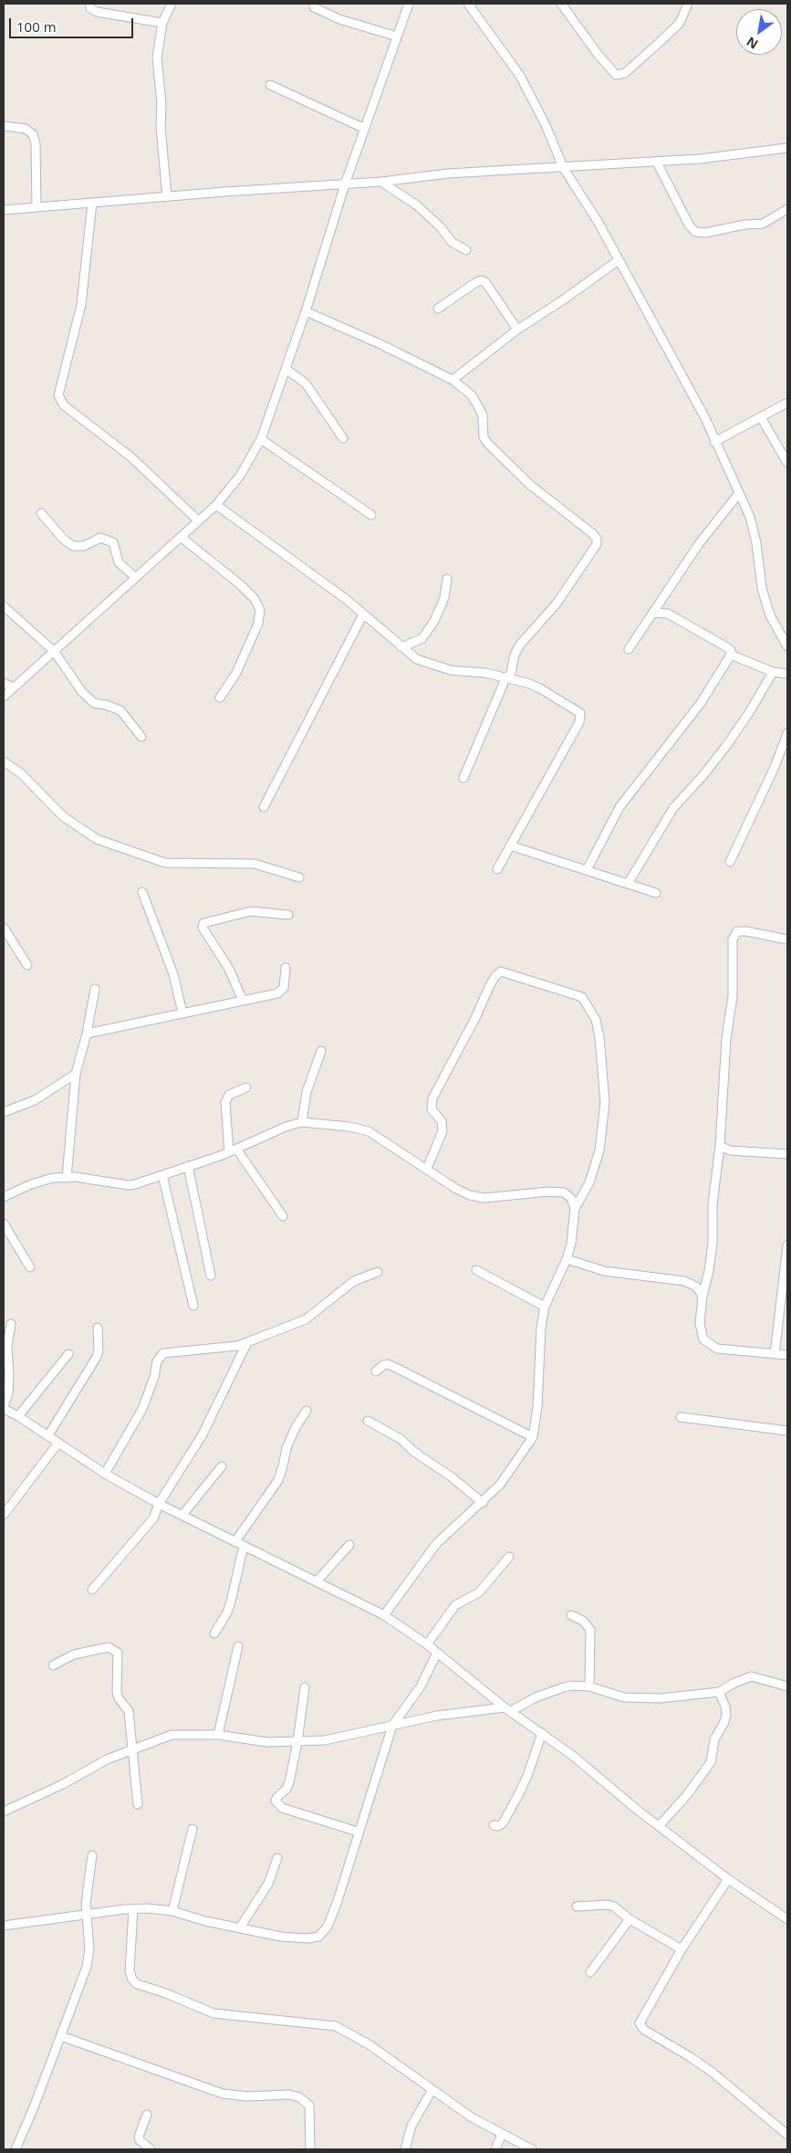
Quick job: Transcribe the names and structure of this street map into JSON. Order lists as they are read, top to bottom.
{
  "scale_bar": "100 m",
  "north": "bottom left"
}
